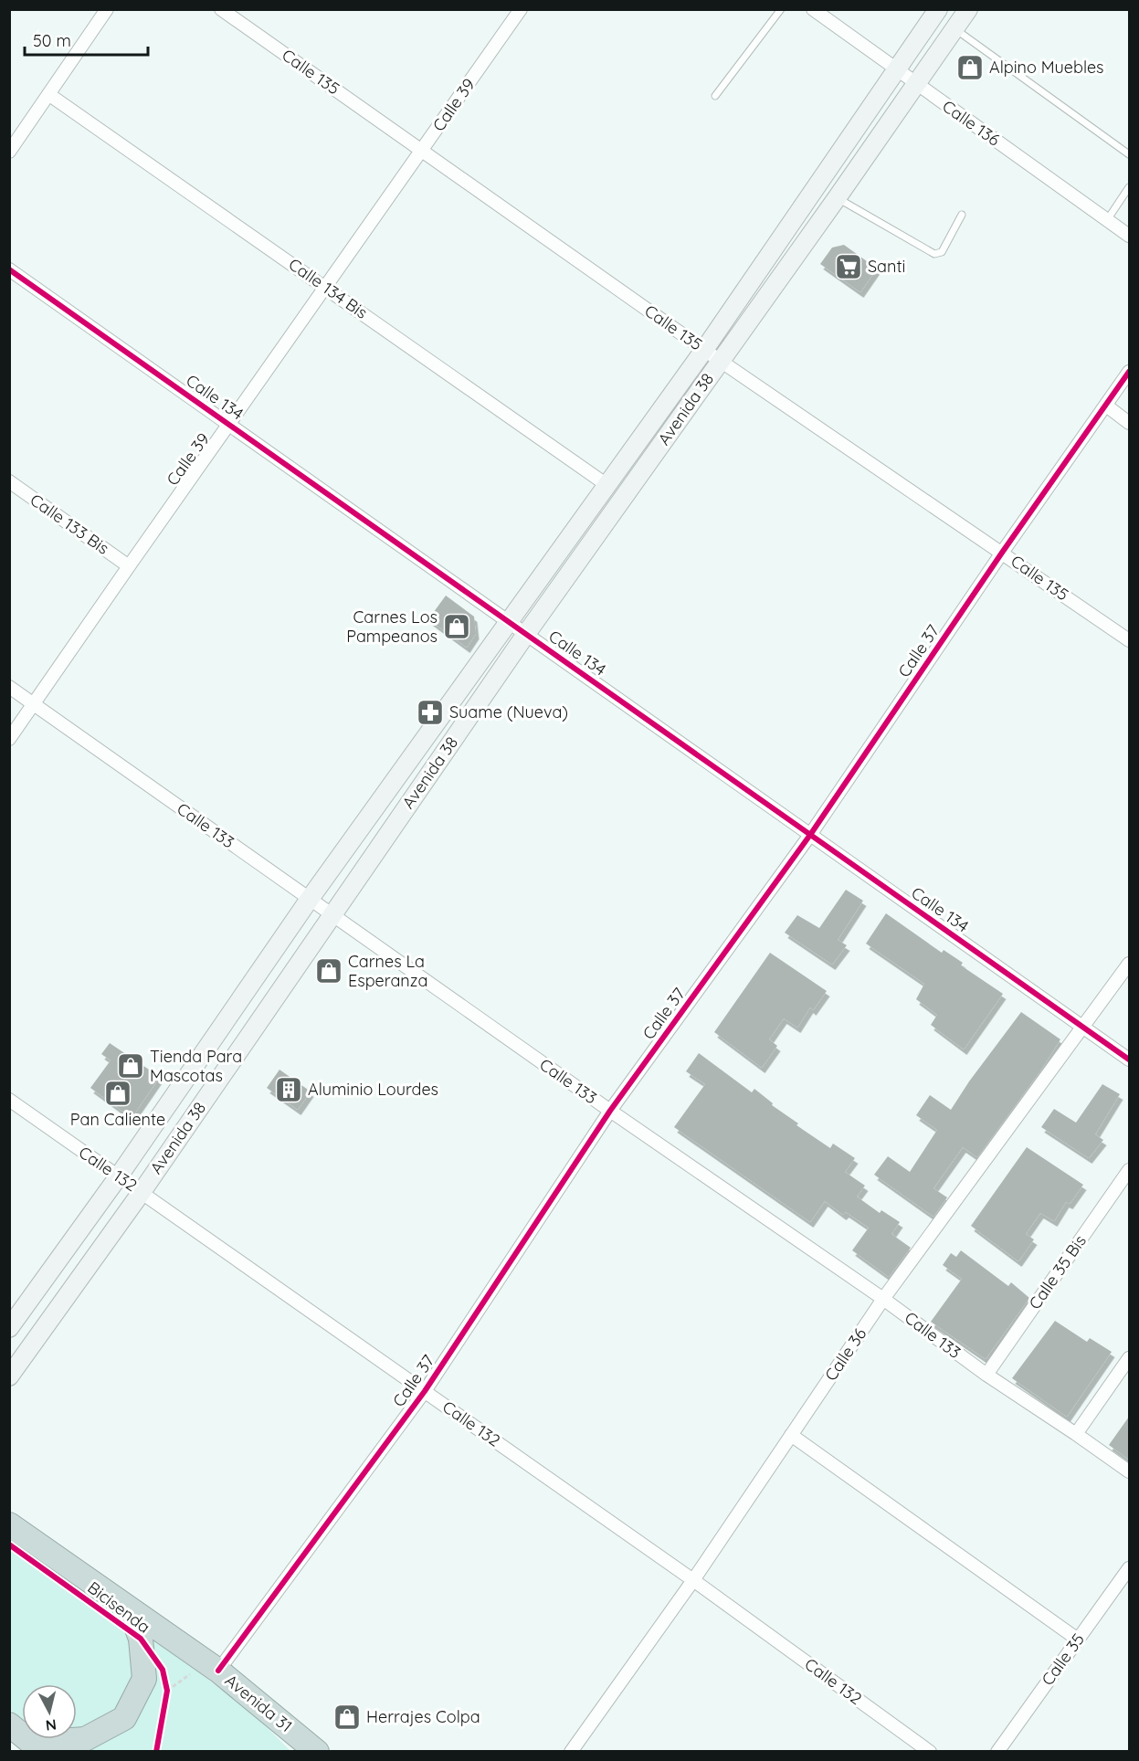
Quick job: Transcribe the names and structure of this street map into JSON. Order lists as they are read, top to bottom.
{
  "streets": {
    "highway": ["Avenida 31"],
    "main road": ["Avenida 38"],
    "street": [
      "Calle 135",
      "Calle 39",
      "Calle 136",
      "Calle 134 Bis",
      "Calle 134",
      "Calle 133 Bis",
      "Calle 37",
      "Calle 133",
      "Calle 132",
      "Calle 35 Bis",
      "Calle 36",
      "Calle 35"
    ],
    "cycle path": ["Bicisenda"]
  },
  "crossings": [
    ["Calle 135", "Calle 39"],
    ["Calle 135", "Avenida 38"],
    ["Calle 135", "Calle 37"],
    ["Calle 39", "Calle 134 Bis"],
    ["Calle 39", "Calle 134"],
    ["Calle 39", "Calle 133 Bis"],
    ["Calle 39", "Calle 133"],
    ["Calle 136", "Avenida 38"],
    ["Calle 134 Bis", "Avenida 38"],
    ["Calle 134", "Avenida 38"],
    ["Calle 134", "Calle 37"],
    ["Calle 134", "Calle 36"],
    ["Avenida 38", "Calle 133"],
    ["Avenida 38", "Calle 132"],
    ["Calle 37", "Calle 133"],
    ["Calle 37", "Calle 132"],
    ["Calle 37", "Avenida 31"],
    ["Calle 133", "Calle 35 Bis"],
    ["Calle 133", "Calle 36"],
    ["Calle 132", "Calle 36"]
  ],
  "places": {
    "shop": [
      "Alpino Muebles",
      "Carnes Los Pampeanos",
      "Carnes La Esperanza",
      "Tienda Para Mascotas",
      "Pan Caliente",
      "Herrajes Colpa"
    ],
    "supermarket": ["Santi"],
    "pharmacy": ["Suame (Nueva)"],
    "building": ["Aluminio Lourdes"]
  },
  "scale_bar": "50 m",
  "north": "bottom"
}
